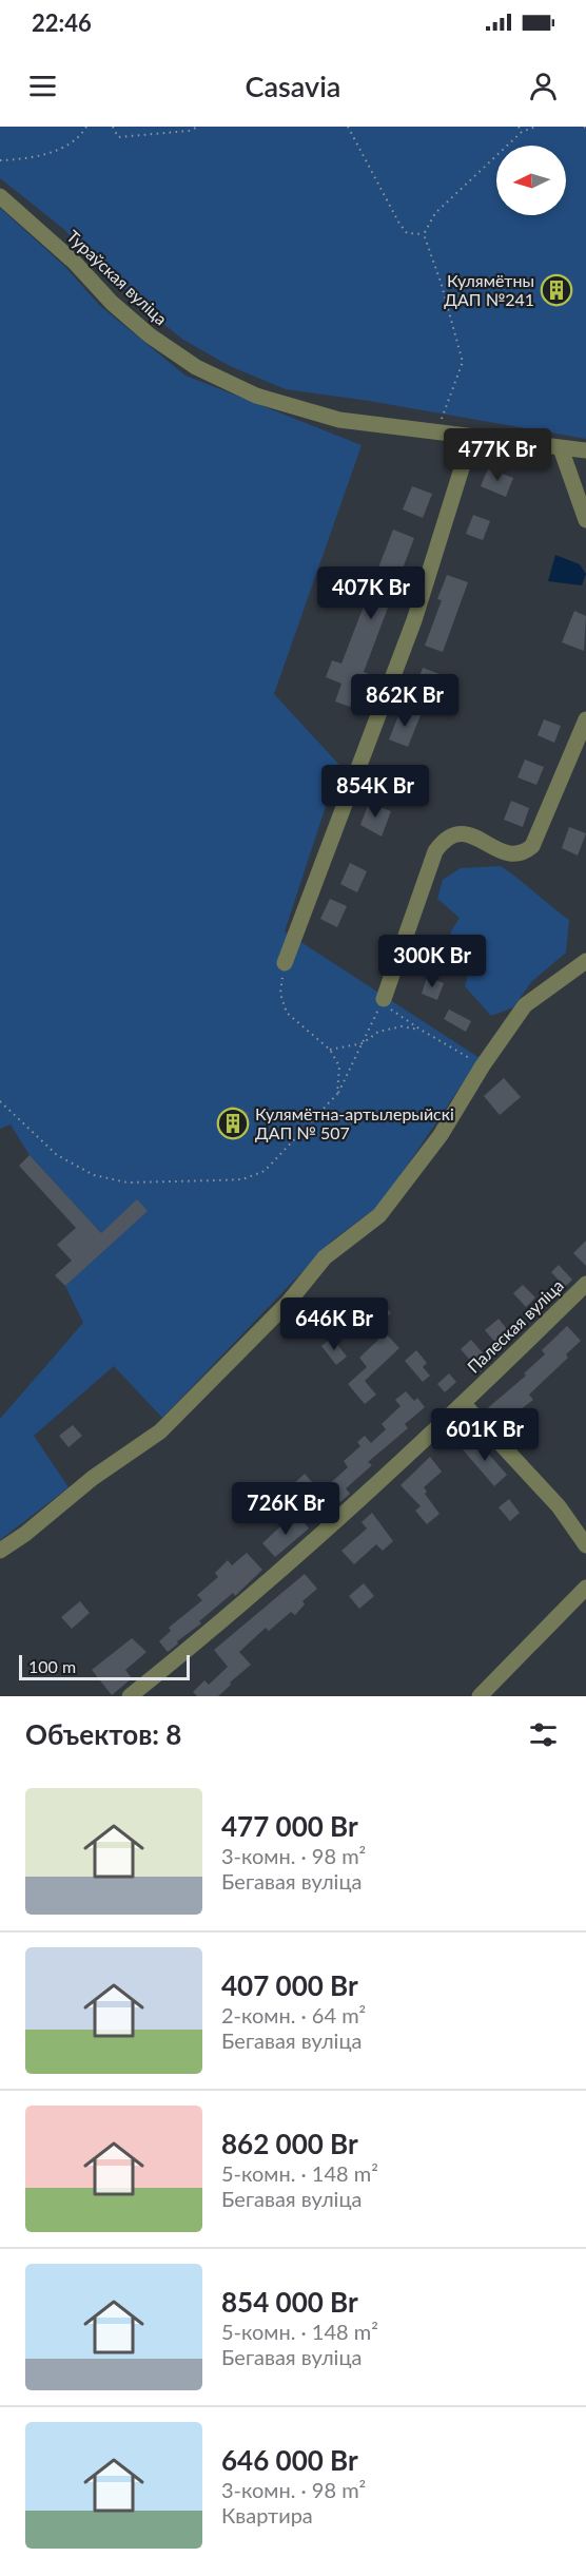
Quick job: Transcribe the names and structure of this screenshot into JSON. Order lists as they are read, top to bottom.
{
  "streets": {
    "street": ["Тураўская вуліца", "Палеская вуліца"]
  },
  "places": {
    "building": ["Кулямётны ДАП №241", "Кулямётна-артылерыйскі ДАП № 507"]
  },
  "scale_bar": "100 m",
  "north": "left",
  "page": {
    "status": "22:46",
    "header": "Casavia",
    "price": [
      "477K Br",
      "407K Br",
      "862K Br",
      "854K Br",
      "300K Br",
      "646K Br",
      "601K Br",
      "726K Br"
    ],
    "scale": "100 m",
    "heading": "Объектов: 8",
    "list": [
      {
        "name": "477 000 Br",
        "note": "3-комн. · 98 m² · Бегавая вуліца"
      },
      {
        "name": "407 000 Br",
        "note": "2-комн. · 64 m² · Бегавая вуліца"
      },
      {
        "name": "862 000 Br",
        "note": "5-комн. · 148 m² · Бегавая вуліца"
      },
      {
        "name": "854 000 Br",
        "note": "5-комн. · 148 m² · Бегавая вуліца"
      },
      {
        "name": "646 000 Br",
        "note": "3-комн. · 98 m² · Квартира"
      }
    ]
  }
}
